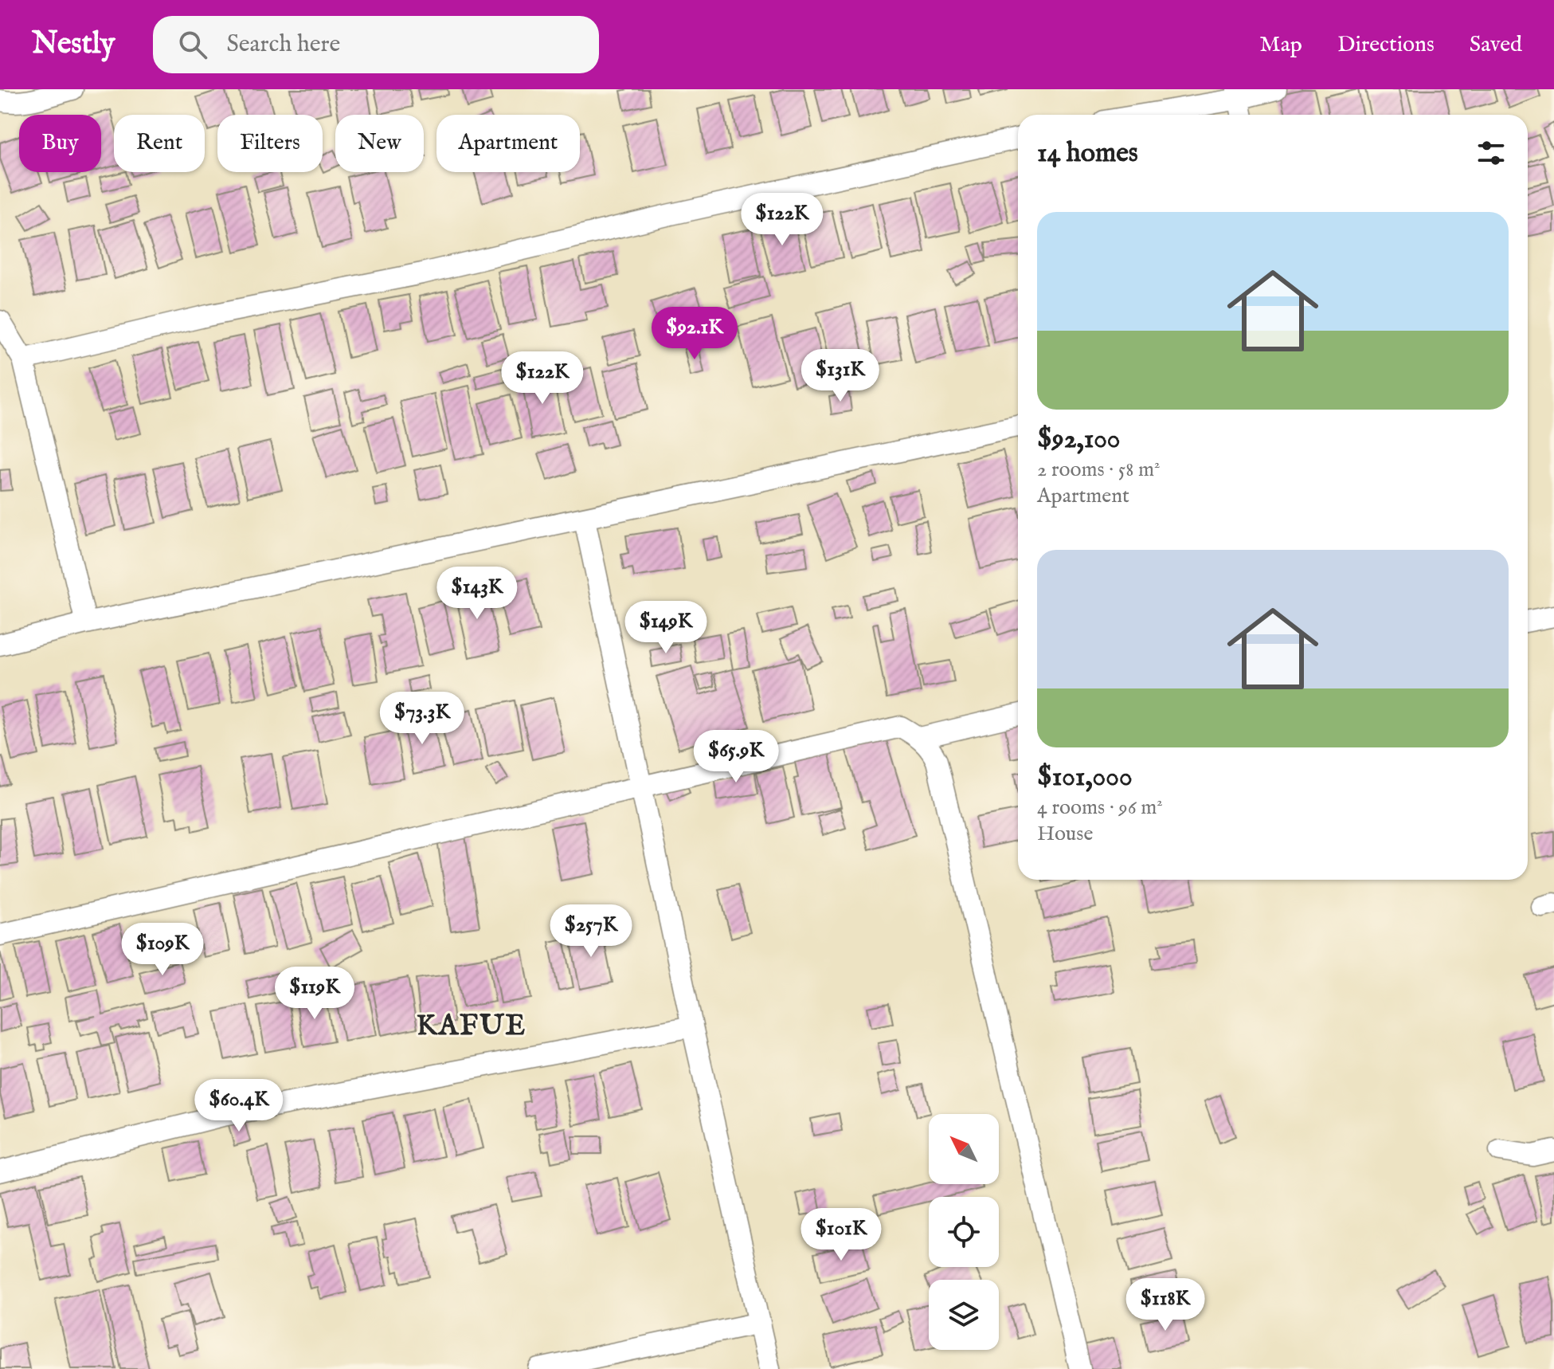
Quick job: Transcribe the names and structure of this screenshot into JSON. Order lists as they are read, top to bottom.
{
  "districts": ["KAFUE"],
  "north": "top left",
  "page": {
    "header": "Nestly",
    "search": "Search here",
    "nav": ["Map", "Directions", "Saved"],
    "chip": [
      "Buy",
      "Rent",
      "Filters",
      "New",
      "Apartment"
    ],
    "heading": "14 homes",
    "list": [
      {
        "name": "$92,100",
        "note": "2 rooms · 58 m² · Apartment"
      },
      {
        "name": "$101,000",
        "note": "4 rooms · 96 m² · House"
      }
    ],
    "price": [
      "$122K",
      "$92.1K",
      "$131K",
      "$122K",
      "$143K",
      "$149K",
      "$73.3K",
      "$65.9K",
      "$257K",
      "$109K",
      "$119K",
      "$60.4K",
      "$101K",
      "$118K"
    ]
  }
}
